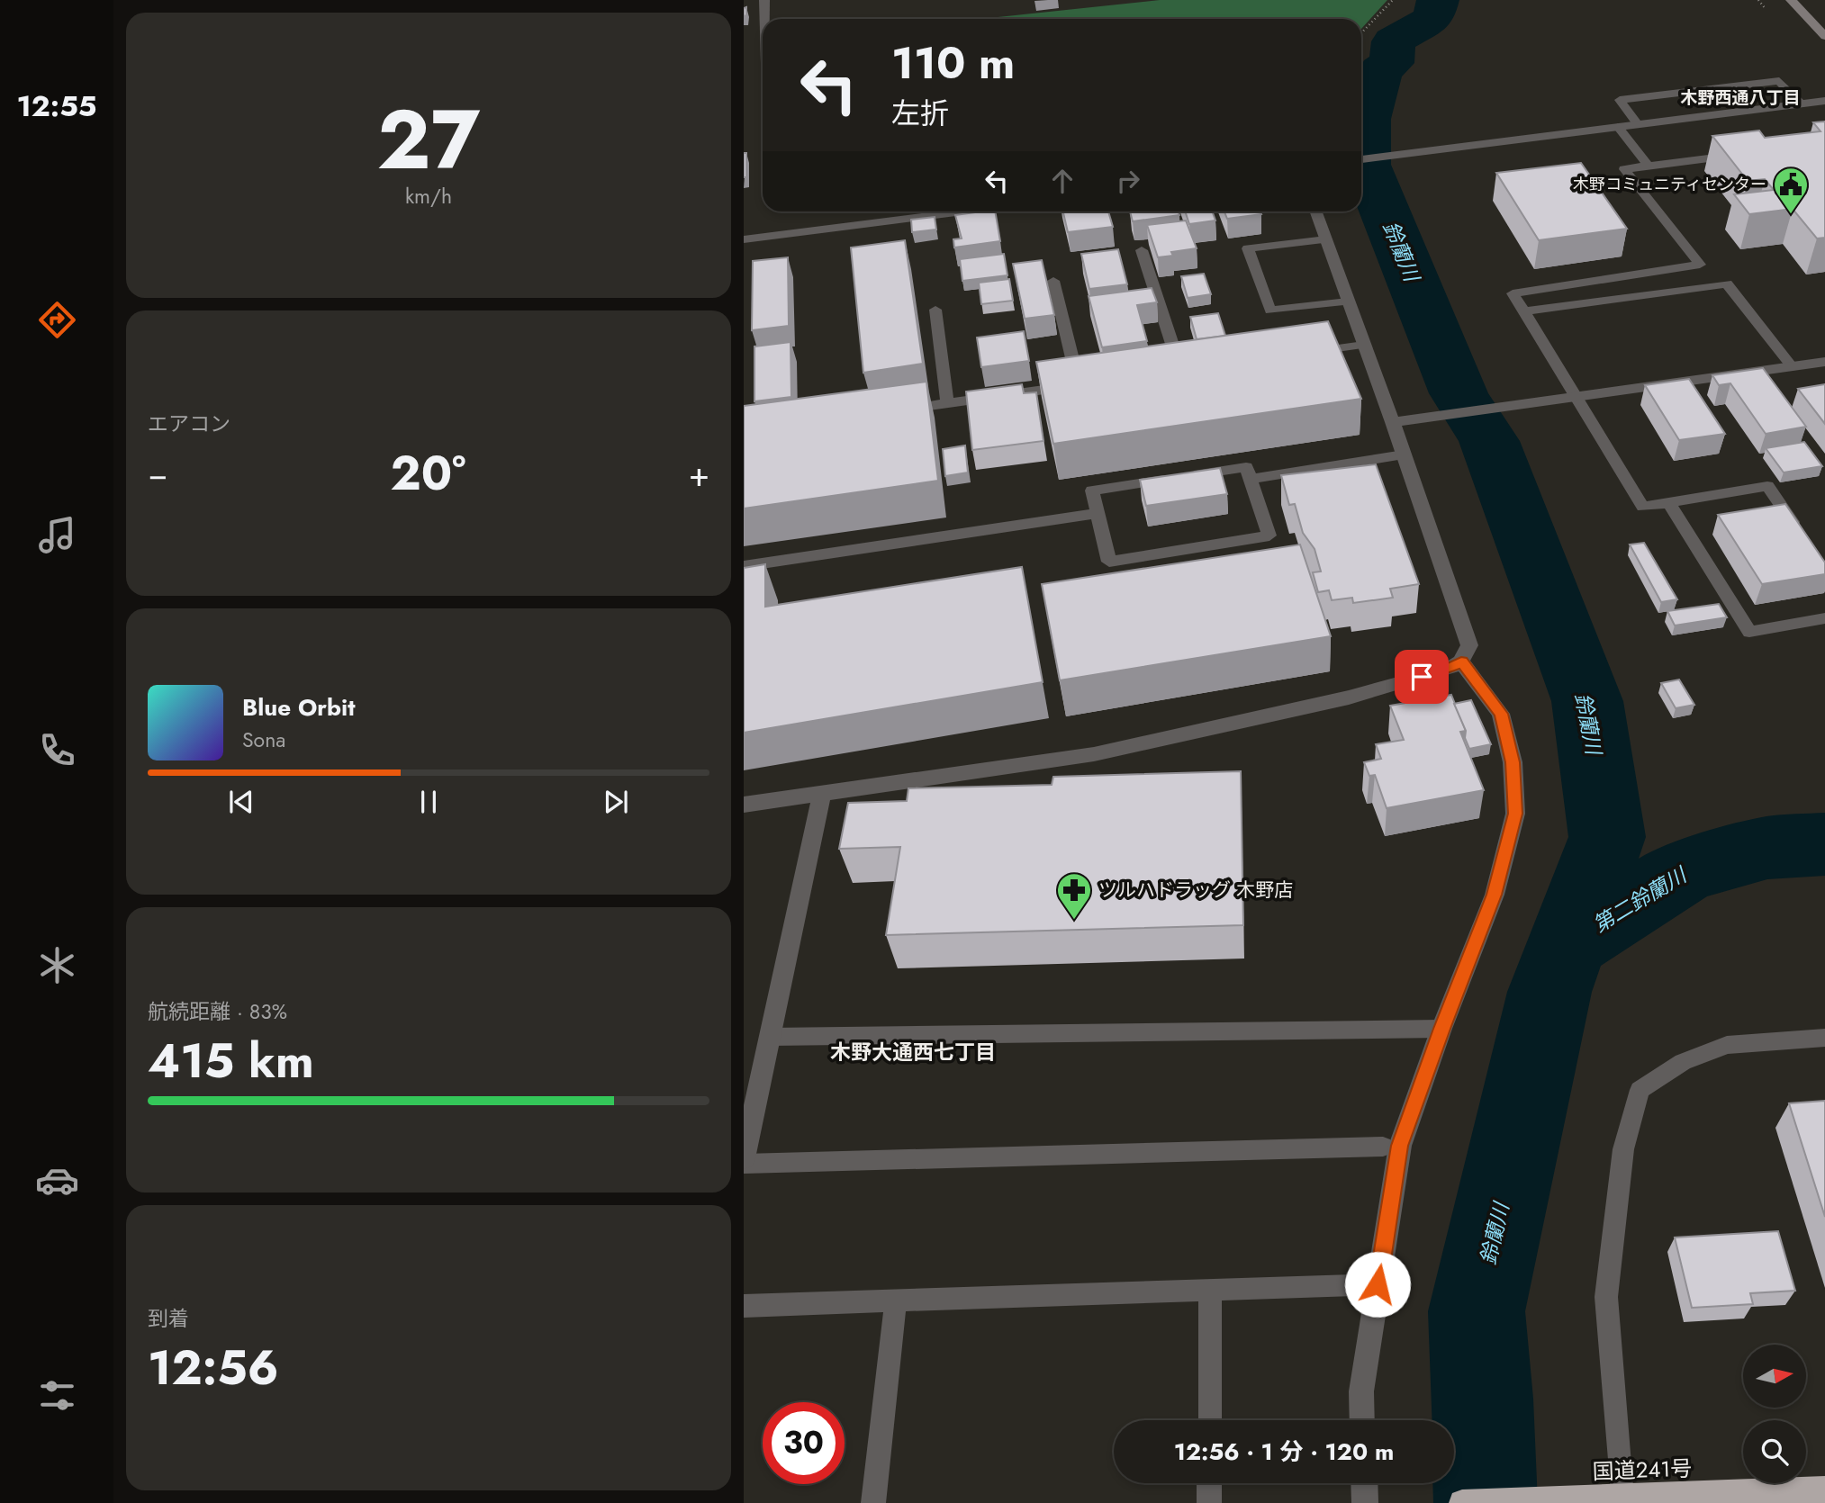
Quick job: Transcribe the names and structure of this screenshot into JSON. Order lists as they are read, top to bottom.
{
  "streets": {
    "highway": ["国道241号"]
  },
  "districts": ["木野西通八丁目", "木野大通西七丁目"],
  "water": ["鈴蘭川", "第二鈴蘭川"],
  "places": {
    "public building": ["木野コミュニティセンター"],
    "pharmacy": ["ツルハドラッグ 木野店"]
  },
  "north": "right",
  "page": {
    "tabs": "12:55",
    "tile": [
      ["27", "km/h"],
      "エアコン",
      ["航続距離 · 83%", "415 km"],
      ["到着", "12:56"]
    ],
    "turn": ["110 m", "左折"],
    "heat": ["−", "20°", "+"],
    "song": ["Blue Orbit", "Sona"],
    "limit": "30",
    "trip": "12:56 · 1 分 · 120 m"
  }
}
